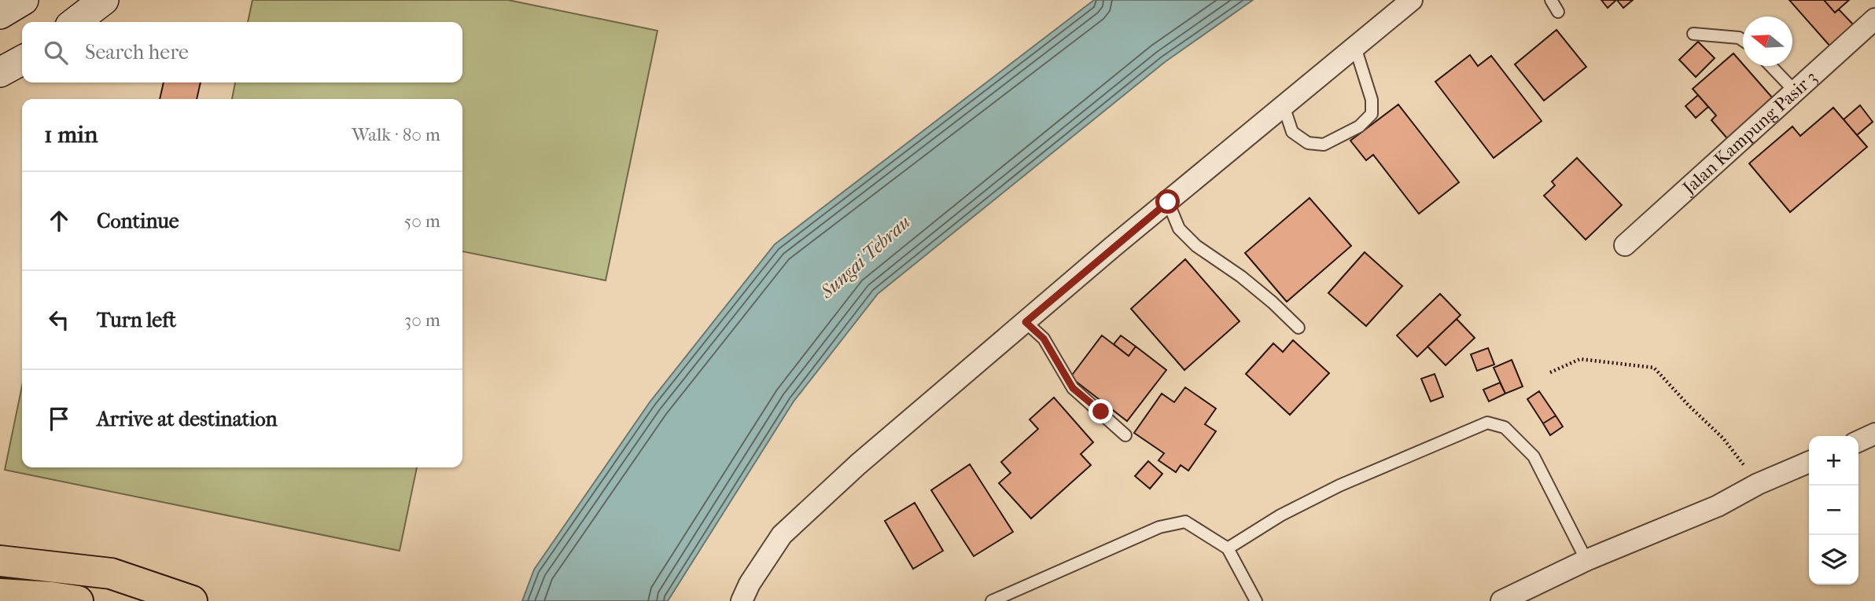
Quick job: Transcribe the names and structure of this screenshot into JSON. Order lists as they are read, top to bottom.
{
  "streets": {
    "street": ["Jalan Kampung Pasir 3"]
  },
  "water": ["Sungai Tebrau"],
  "north": "left",
  "page": {
    "search": "Search here",
    "heading": ["1 min", "Walk · 80 m"],
    "list": [
      ["Continue", "50 m"],
      ["Turn left", "30 m"],
      "Arrive at destination"
    ],
    "map_buttons": ["+", "−"]
  }
}
